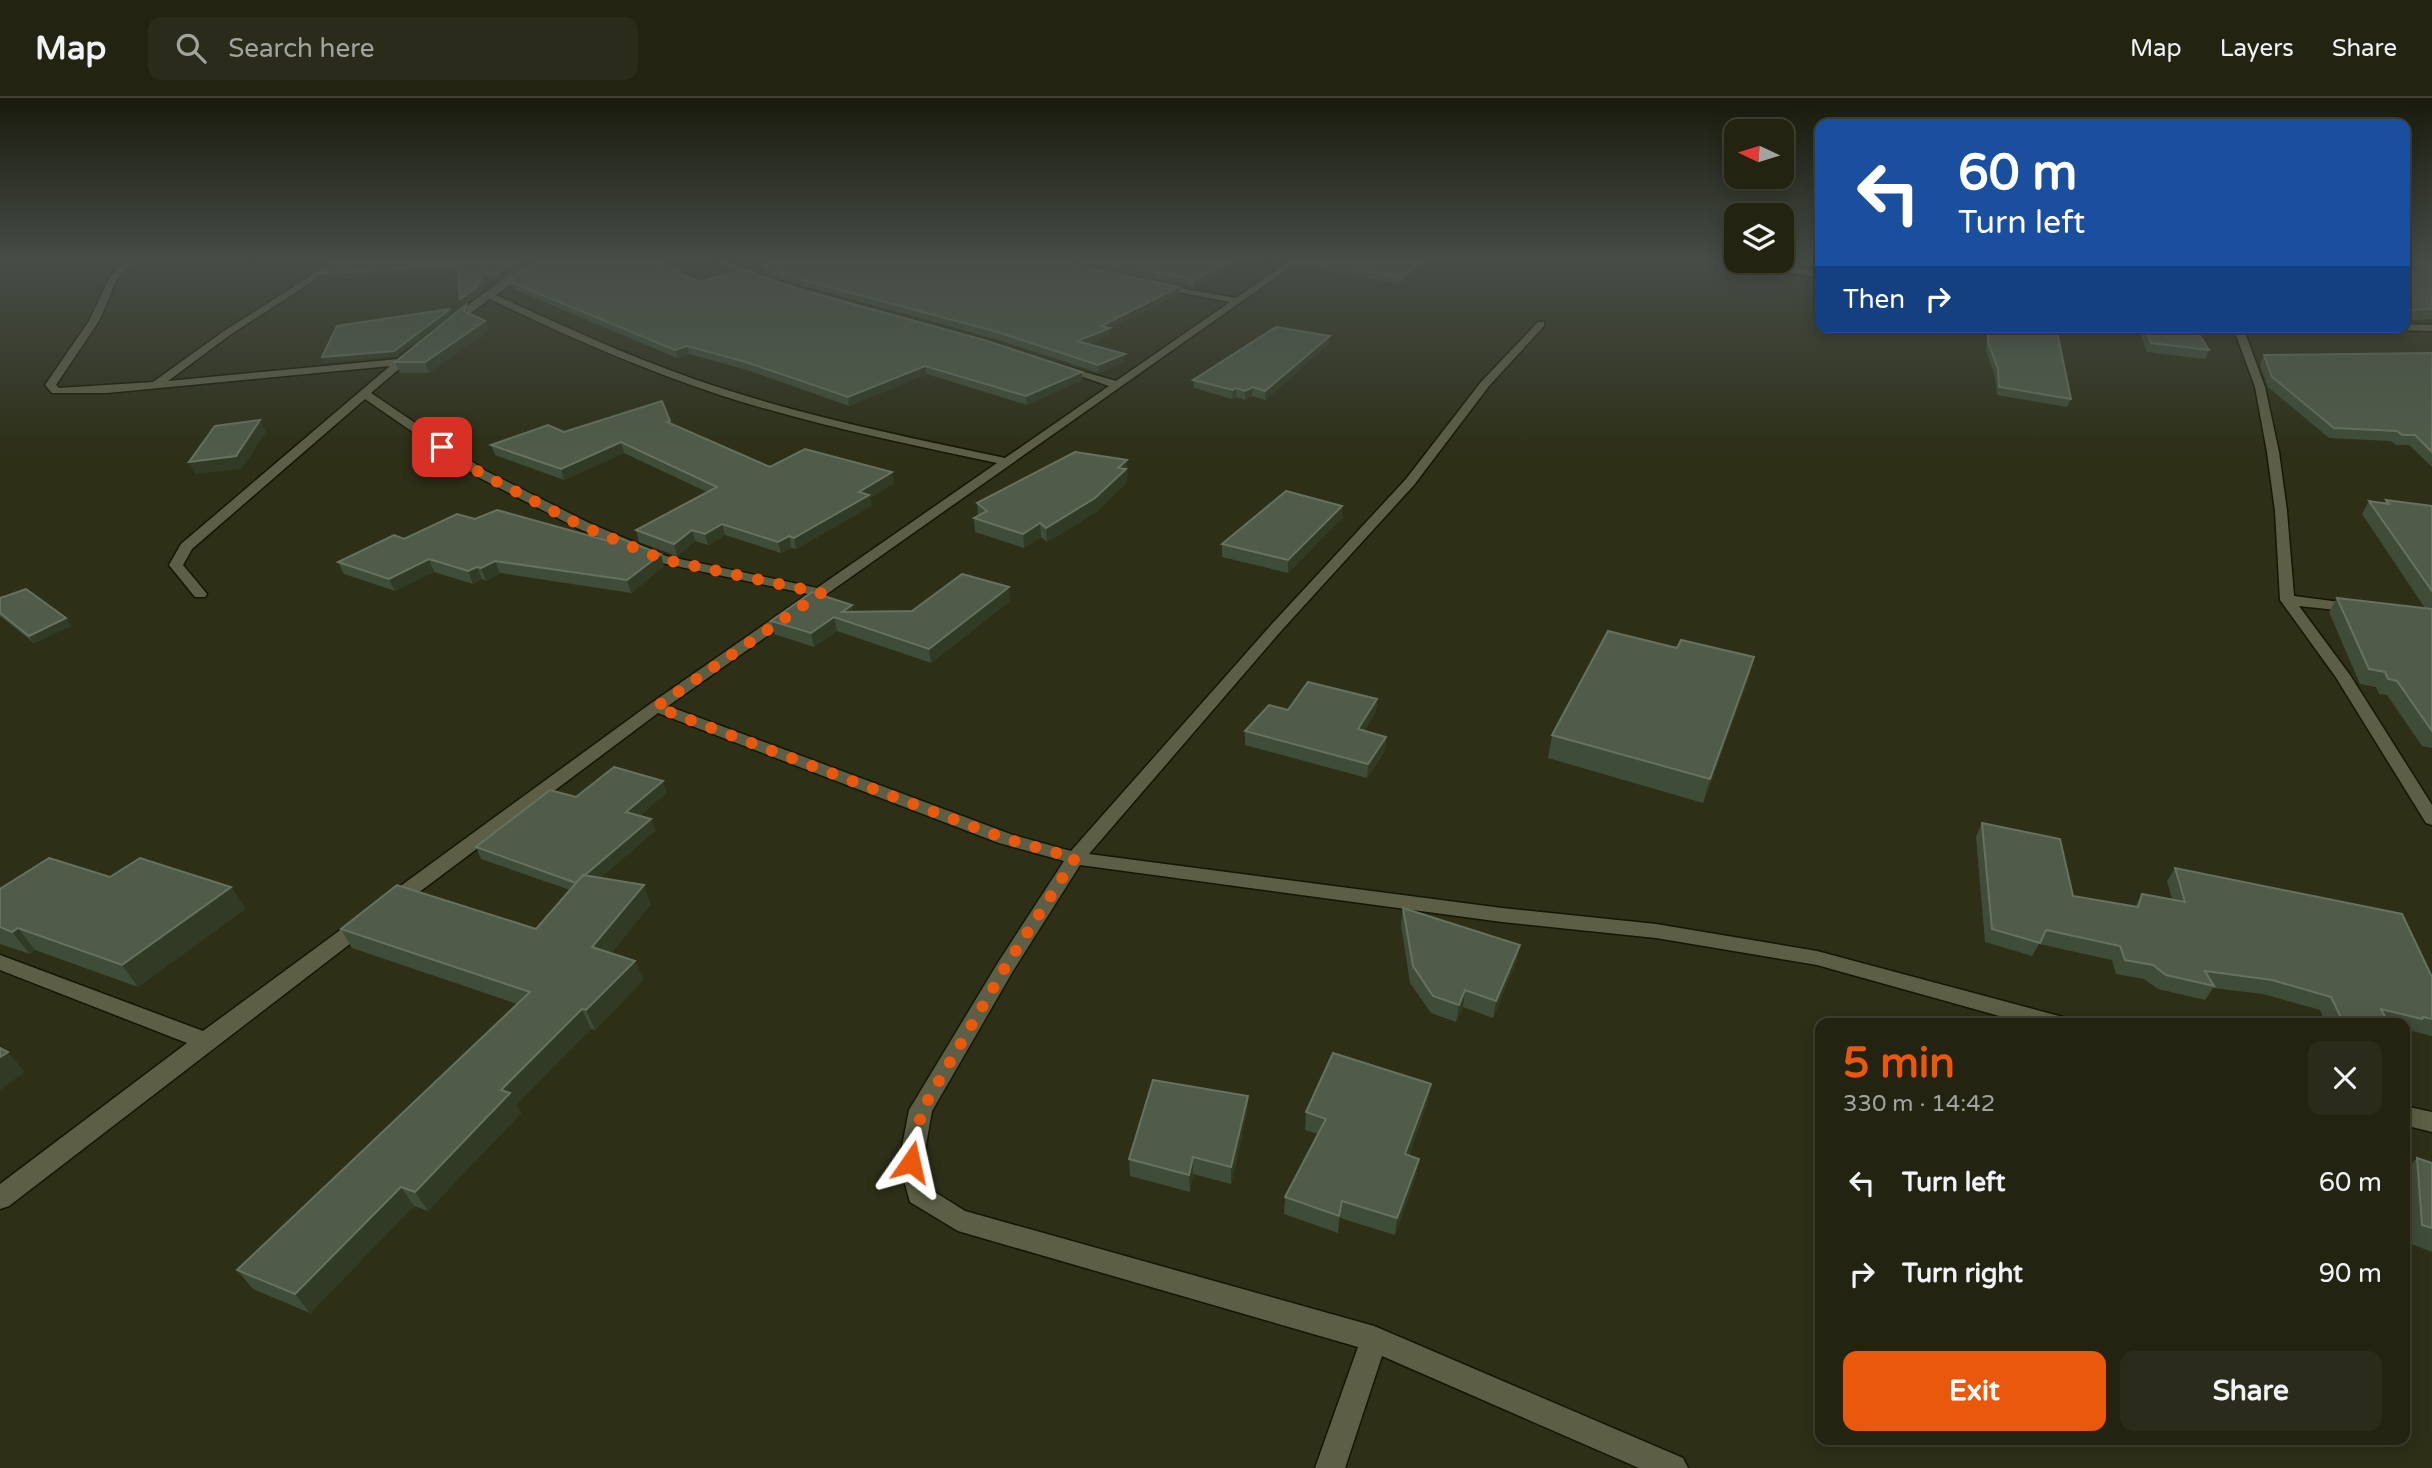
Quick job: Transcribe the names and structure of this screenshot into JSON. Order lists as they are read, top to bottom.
{
  "north": "left",
  "page": {
    "header": "Map",
    "search": "Search here",
    "nav": ["Map", "Layers", "Share"],
    "turn": ["60 m", "Turn left"],
    "then": "Then",
    "heading": ["5 min", "330 m · 14:42"],
    "list": [
      {
        "name": "Turn left",
        "value": "60 m"
      },
      {
        "name": "Turn right",
        "value": "90 m"
      }
    ],
    "buttons": ["Exit", "Share"]
  }
}
